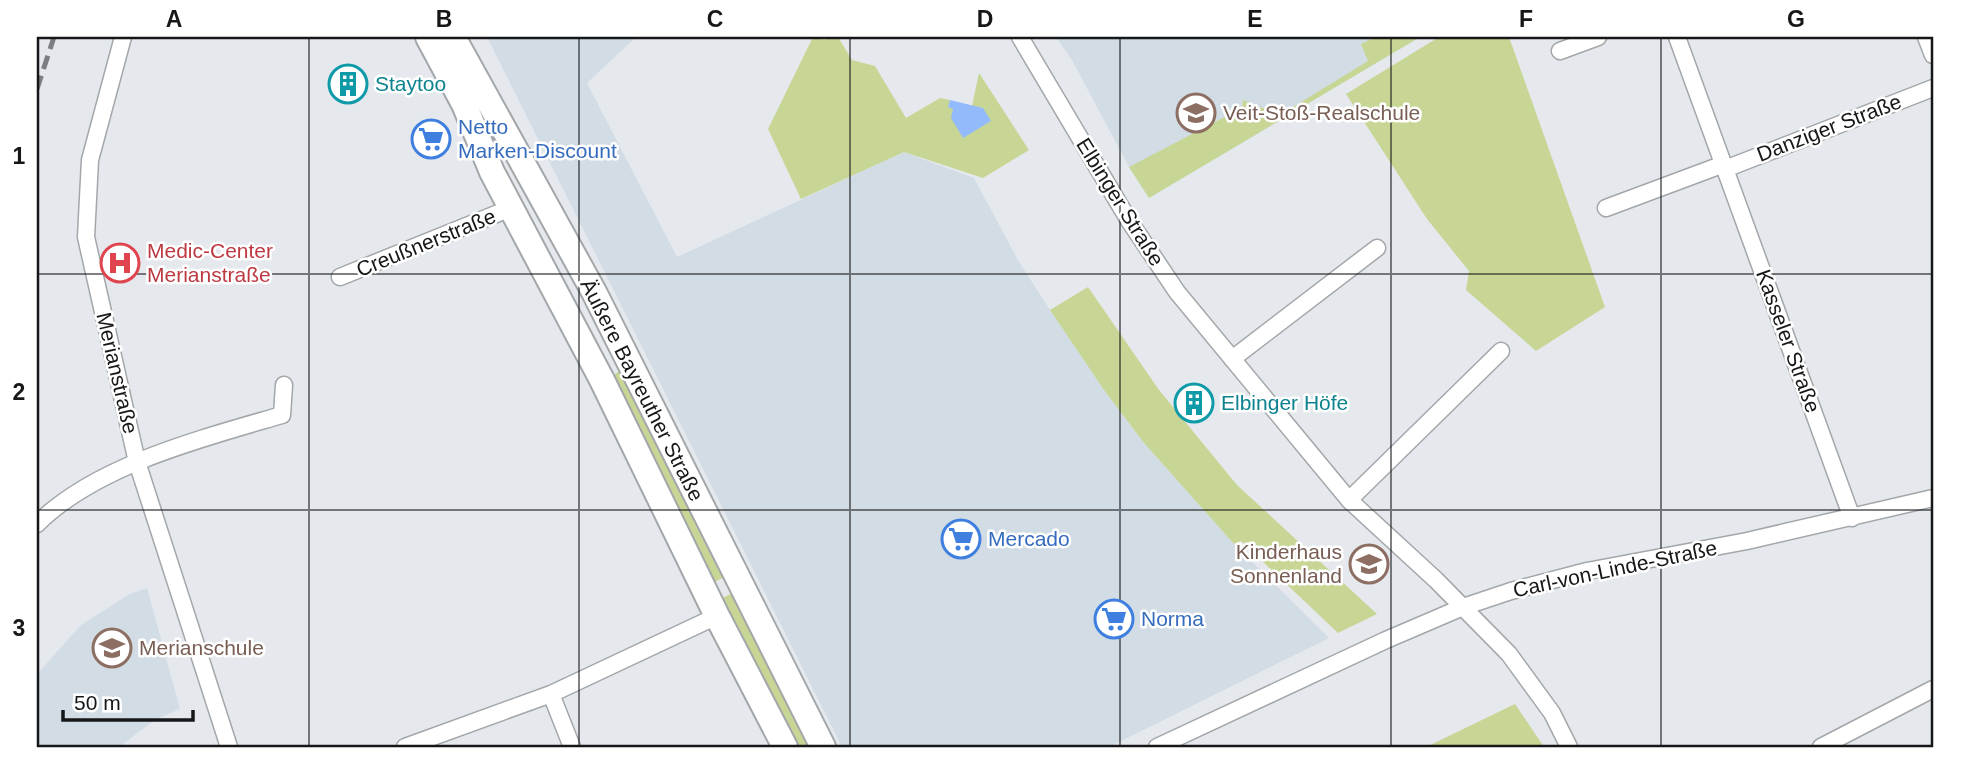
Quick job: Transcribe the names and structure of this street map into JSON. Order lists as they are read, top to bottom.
{
  "streets": {
    "main road": ["Äußere Bayreuther Straße"],
    "street": [
      "Danziger Straße",
      "Elbinger Straße",
      "Creußnerstraße",
      "Kasseler Straße",
      "Merianstraße",
      "Carl-von-Linde-Straße"
    ]
  },
  "crossings": [
    ["Danziger Straße", "Kasseler Straße"],
    ["Elbinger Straße", "Carl-von-Linde-Straße"],
    ["Creußnerstraße", "Äußere Bayreuther Straße"],
    ["Kasseler Straße", "Carl-von-Linde-Straße"]
  ],
  "places": {
    "building": ["Staytoo", "Elbinger Höfe"],
    "school or university": ["Veit-Stoß-Realschule", "Kinderhaus Sonnenland", "Merianschule"],
    "supermarket": ["Netto Marken-Discount", "Mercado", "Norma"],
    "hospital": ["Medic-Center Merianstraße"]
  },
  "scale_bar": "50 m",
  "grid": {
    "columns": [
      "A",
      "B",
      "C",
      "D",
      "E",
      "F",
      "G"
    ],
    "rows": ["1", "2", "3"]
  }
}
